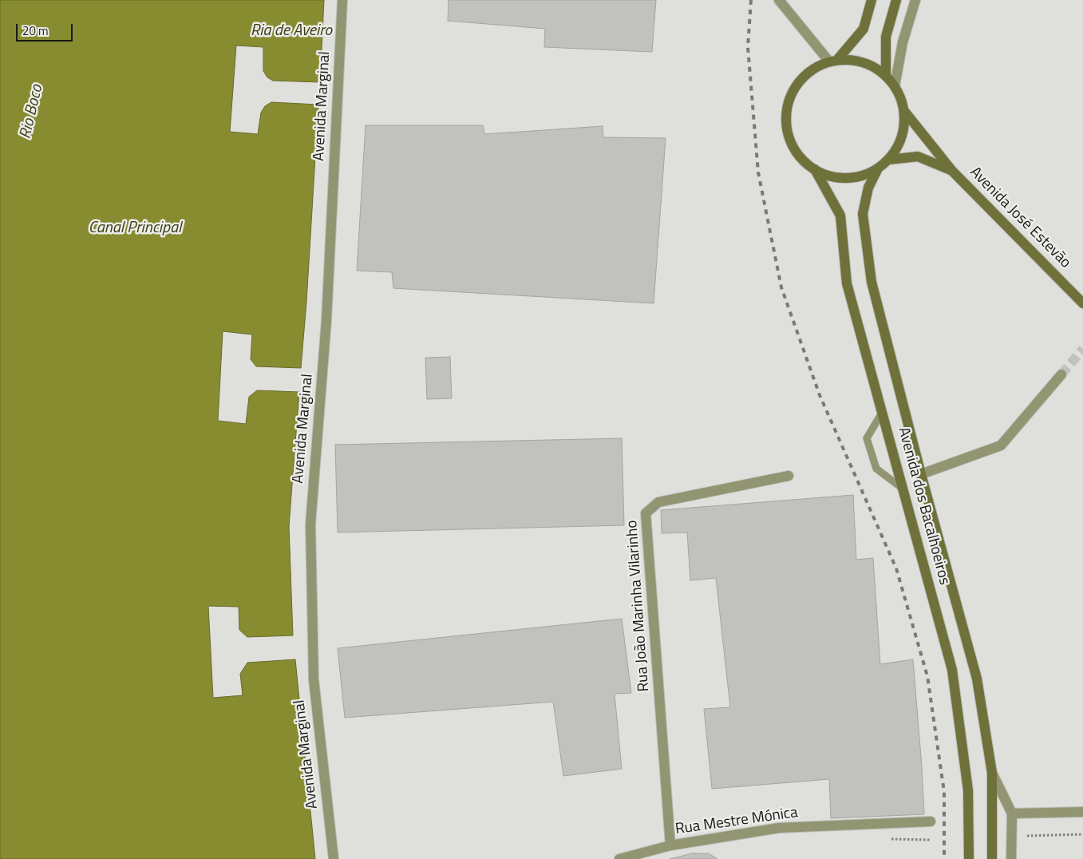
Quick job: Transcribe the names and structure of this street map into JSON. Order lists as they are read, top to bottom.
{
  "streets": {
    "main road": ["Avenida José Estevão", "Avenida dos Bacalhoeiros"],
    "street": ["Avenida Marginal", "Rua João Marinha Vilarinho", "Rua Mestre Mónica"]
  },
  "crossings": [
    ["Avenida José Estevão", "Avenida dos Bacalhoeiros"],
    ["Rua João Marinha Vilarinho", "Rua Mestre Mónica"]
  ],
  "water": ["Ria de Aveiro", "Rio Boco", "Canal Principal"],
  "scale_bar": "20 m"
}
